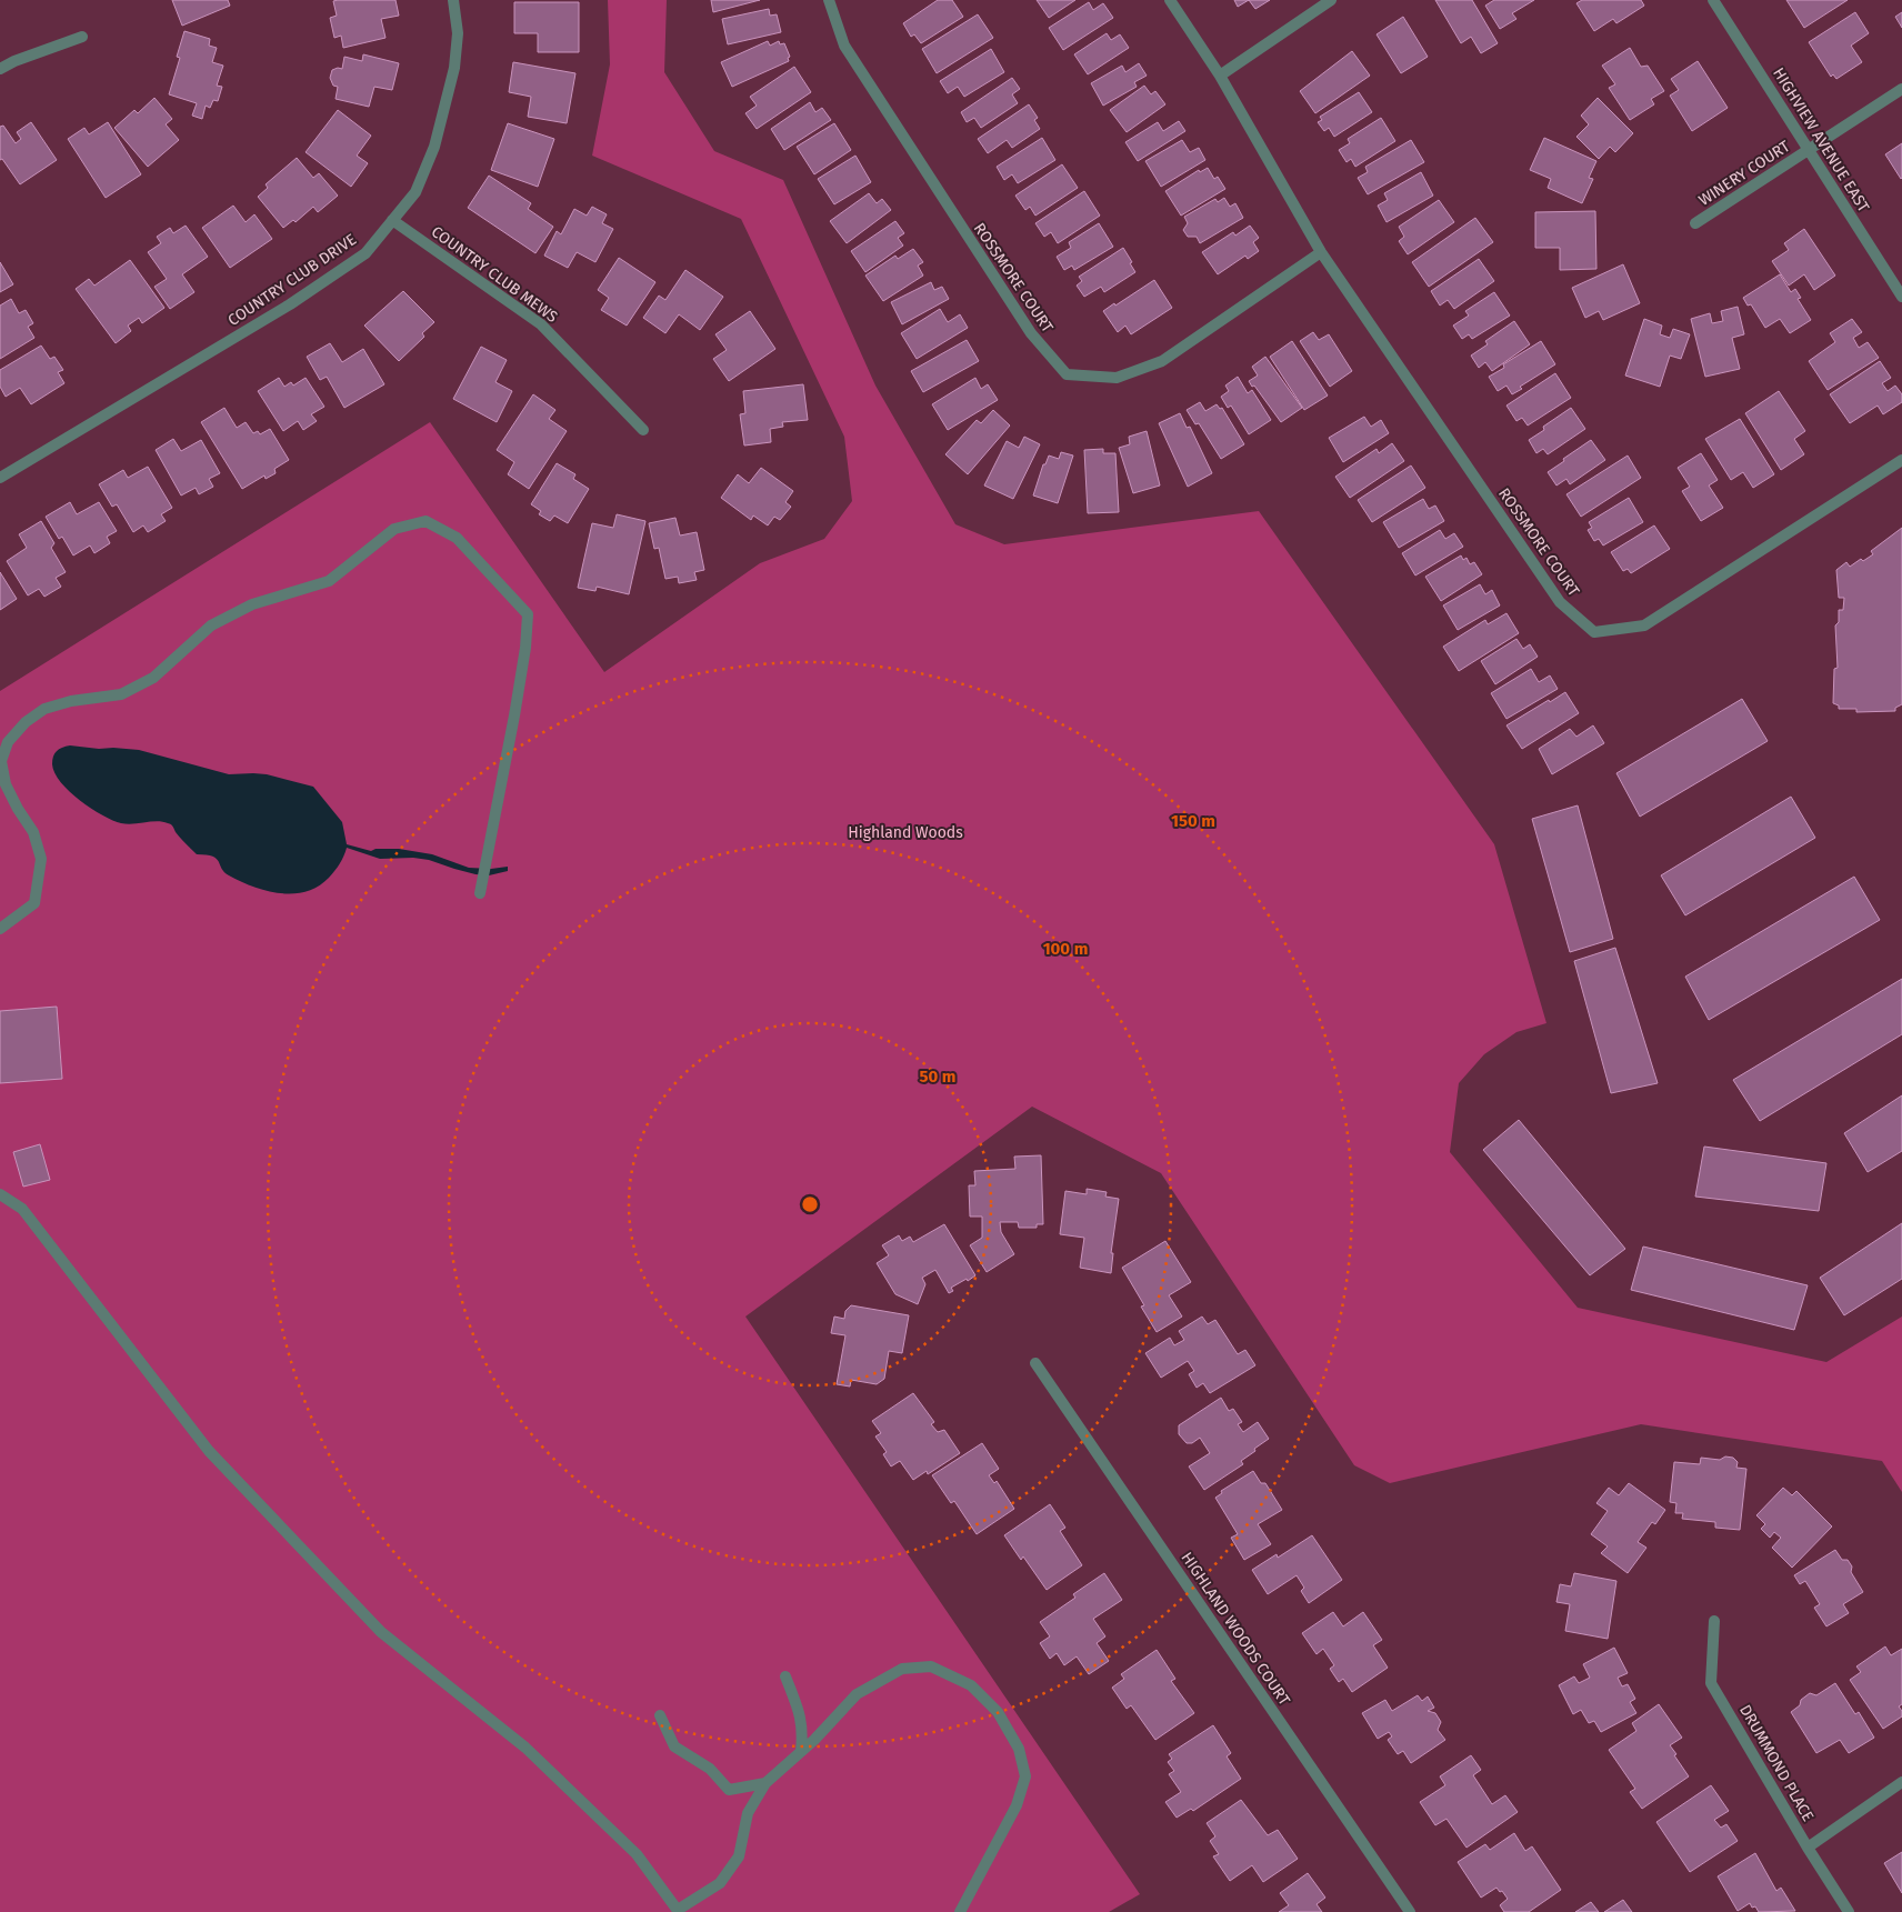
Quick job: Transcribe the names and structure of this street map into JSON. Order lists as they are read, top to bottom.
{
  "streets": {
    "street": [
      "HIGHVIEW AVENUE EAST",
      "WINERY COURT",
      "COUNTRY CLUB MEWS",
      "ROSSMORE COURT",
      "COUNTRY CLUB DRIVE",
      "HIGHLAND WOODS COURT",
      "DRUMMOND PLACE"
    ]
  },
  "crossings": [
    ["HIGHVIEW AVENUE EAST", "WINERY COURT"],
    ["COUNTRY CLUB MEWS", "COUNTRY CLUB DRIVE"]
  ],
  "parks": ["Highland Woods"],
  "rings": ["150 m", "100 m", "50 m"]
}
